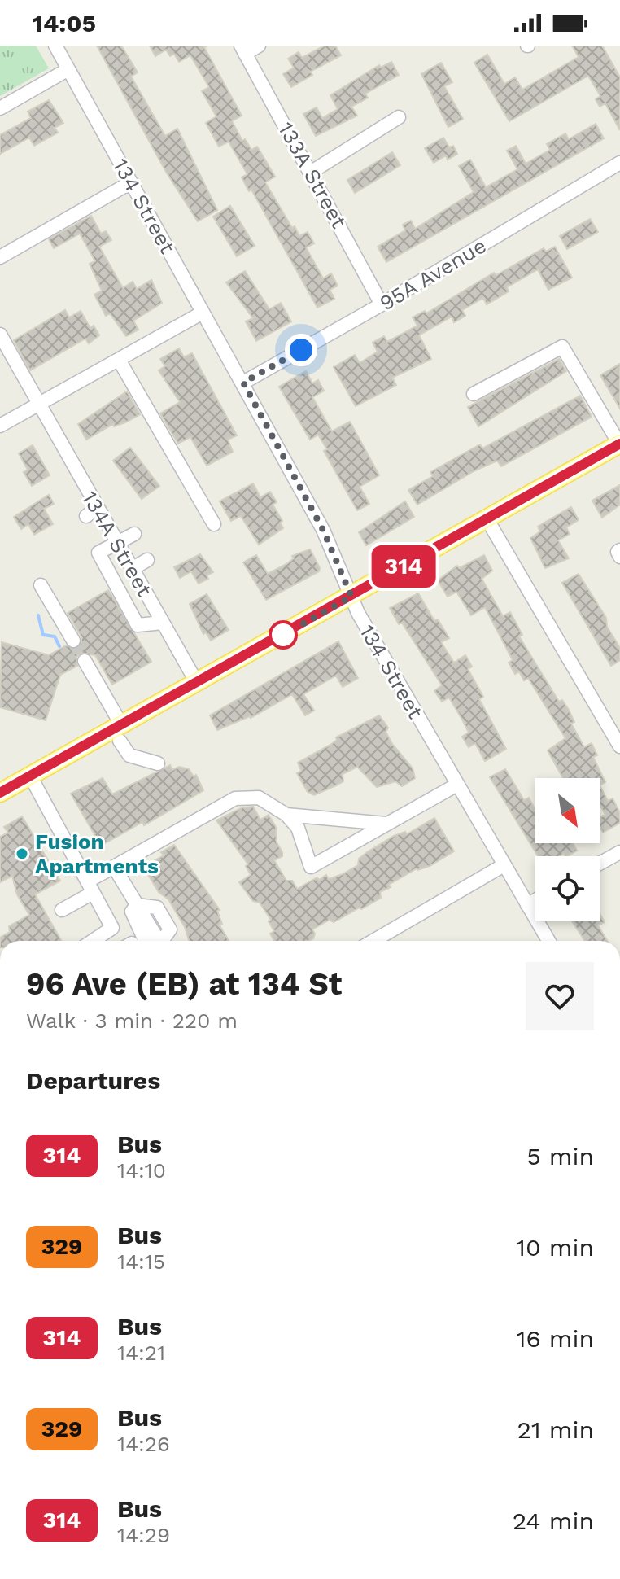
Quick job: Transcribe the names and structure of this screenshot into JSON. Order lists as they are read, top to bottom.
{
  "streets": {
    "street": [
      "133A Street",
      "134 Street",
      "95A Avenue",
      "134A Street"
    ]
  },
  "crossings": [
    ["133A Street", "95A Avenue"],
    ["134 Street", "95A Avenue"]
  ],
  "places": ["Fusion Apartments"],
  "lines": ["bus line 314"],
  "north": "bottom right",
  "page": {
    "status": "14:05",
    "on_map": "314",
    "heading": [
      ["96 Ave (EB) at 134 St", "Walk · 3 min · 220 m"],
      "Departures"
    ],
    "list": [
      {
        "mark": "314",
        "name": "Bus",
        "note": "14:10",
        "value": "5 min"
      },
      {
        "mark": "329",
        "name": "Bus",
        "note": "14:15",
        "value": "10 min"
      },
      {
        "mark": "314",
        "name": "Bus",
        "note": "14:21",
        "value": "16 min"
      },
      {
        "mark": "329",
        "name": "Bus",
        "note": "14:26",
        "value": "21 min"
      },
      {
        "mark": "314",
        "name": "Bus",
        "note": "14:29",
        "value": "24 min"
      }
    ]
  }
}
